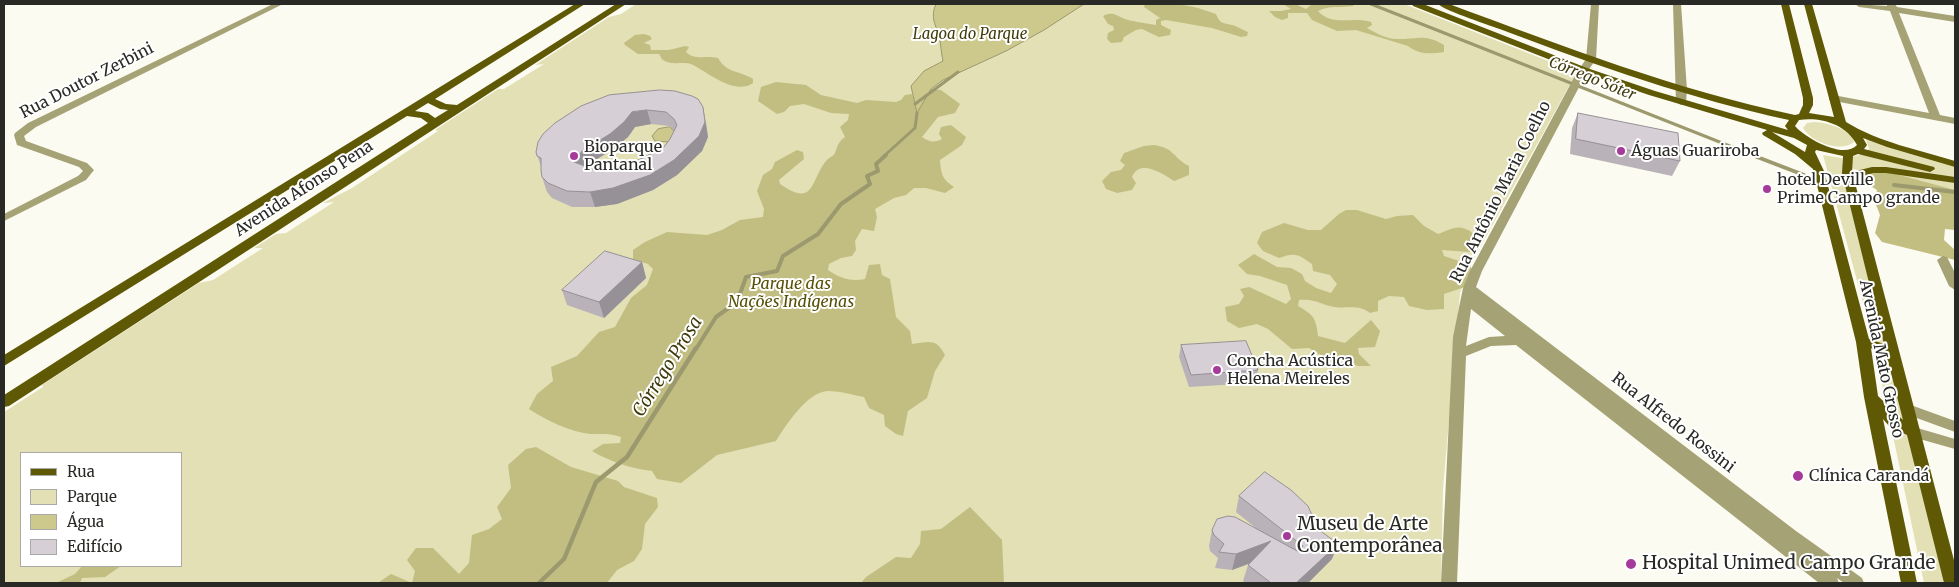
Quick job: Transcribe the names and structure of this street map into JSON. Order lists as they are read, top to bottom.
{
  "streets": {
    "main road": ["Avenida Afonso Pena", "Avenida Mato Grosso"],
    "street": ["Rua Doutor Zerbini", "Rua Antônio Maria Coelho", "Rua Alfredo Rossini"]
  },
  "crossings": [
    ["Rua Antônio Maria Coelho", "Rua Alfredo Rossini"]
  ],
  "water": ["Lagoa do Parque", "Córrego Sóter", "Córrego Prosa"],
  "parks": ["Parque das Nações Indígenas"],
  "places": [
    "Águas Guariroba",
    "Bioparque Pantanal",
    "hotel Deville Prime Campo grande",
    "Concha Acústica Helena Meireles",
    "Clínica Carandá",
    "Museu de Arte Contemporânea",
    "Hospital Unimed Campo Grande"
  ],
  "legend": [
    "Rua",
    "Parque",
    "Água",
    "Edifício"
  ]
}
